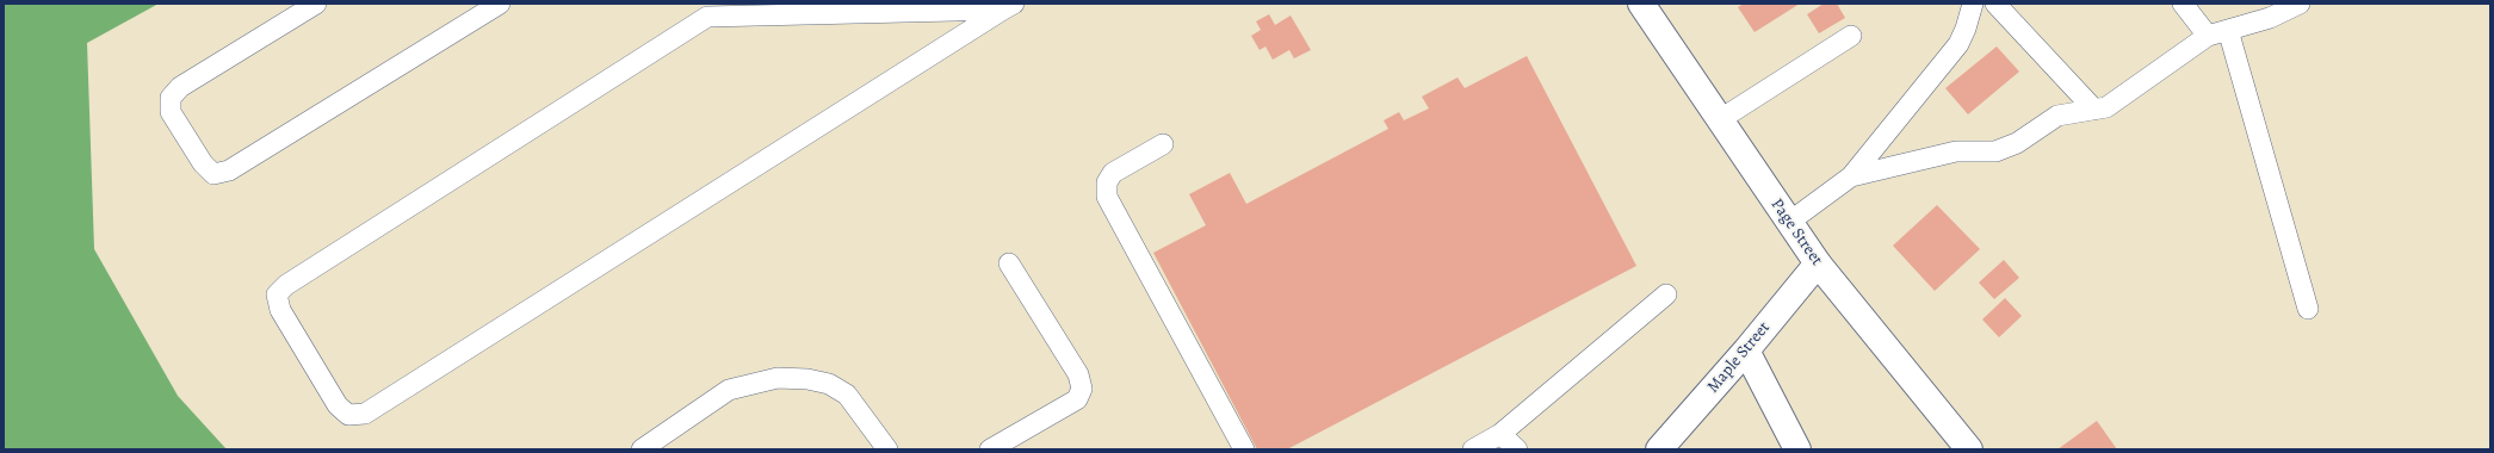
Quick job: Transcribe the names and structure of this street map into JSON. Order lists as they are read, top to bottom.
{
  "streets": {
    "main road": ["Page Street", "Maple Street"]
  },
  "crossings": [
    ["Page Street", "Maple Street"]
  ]
}
